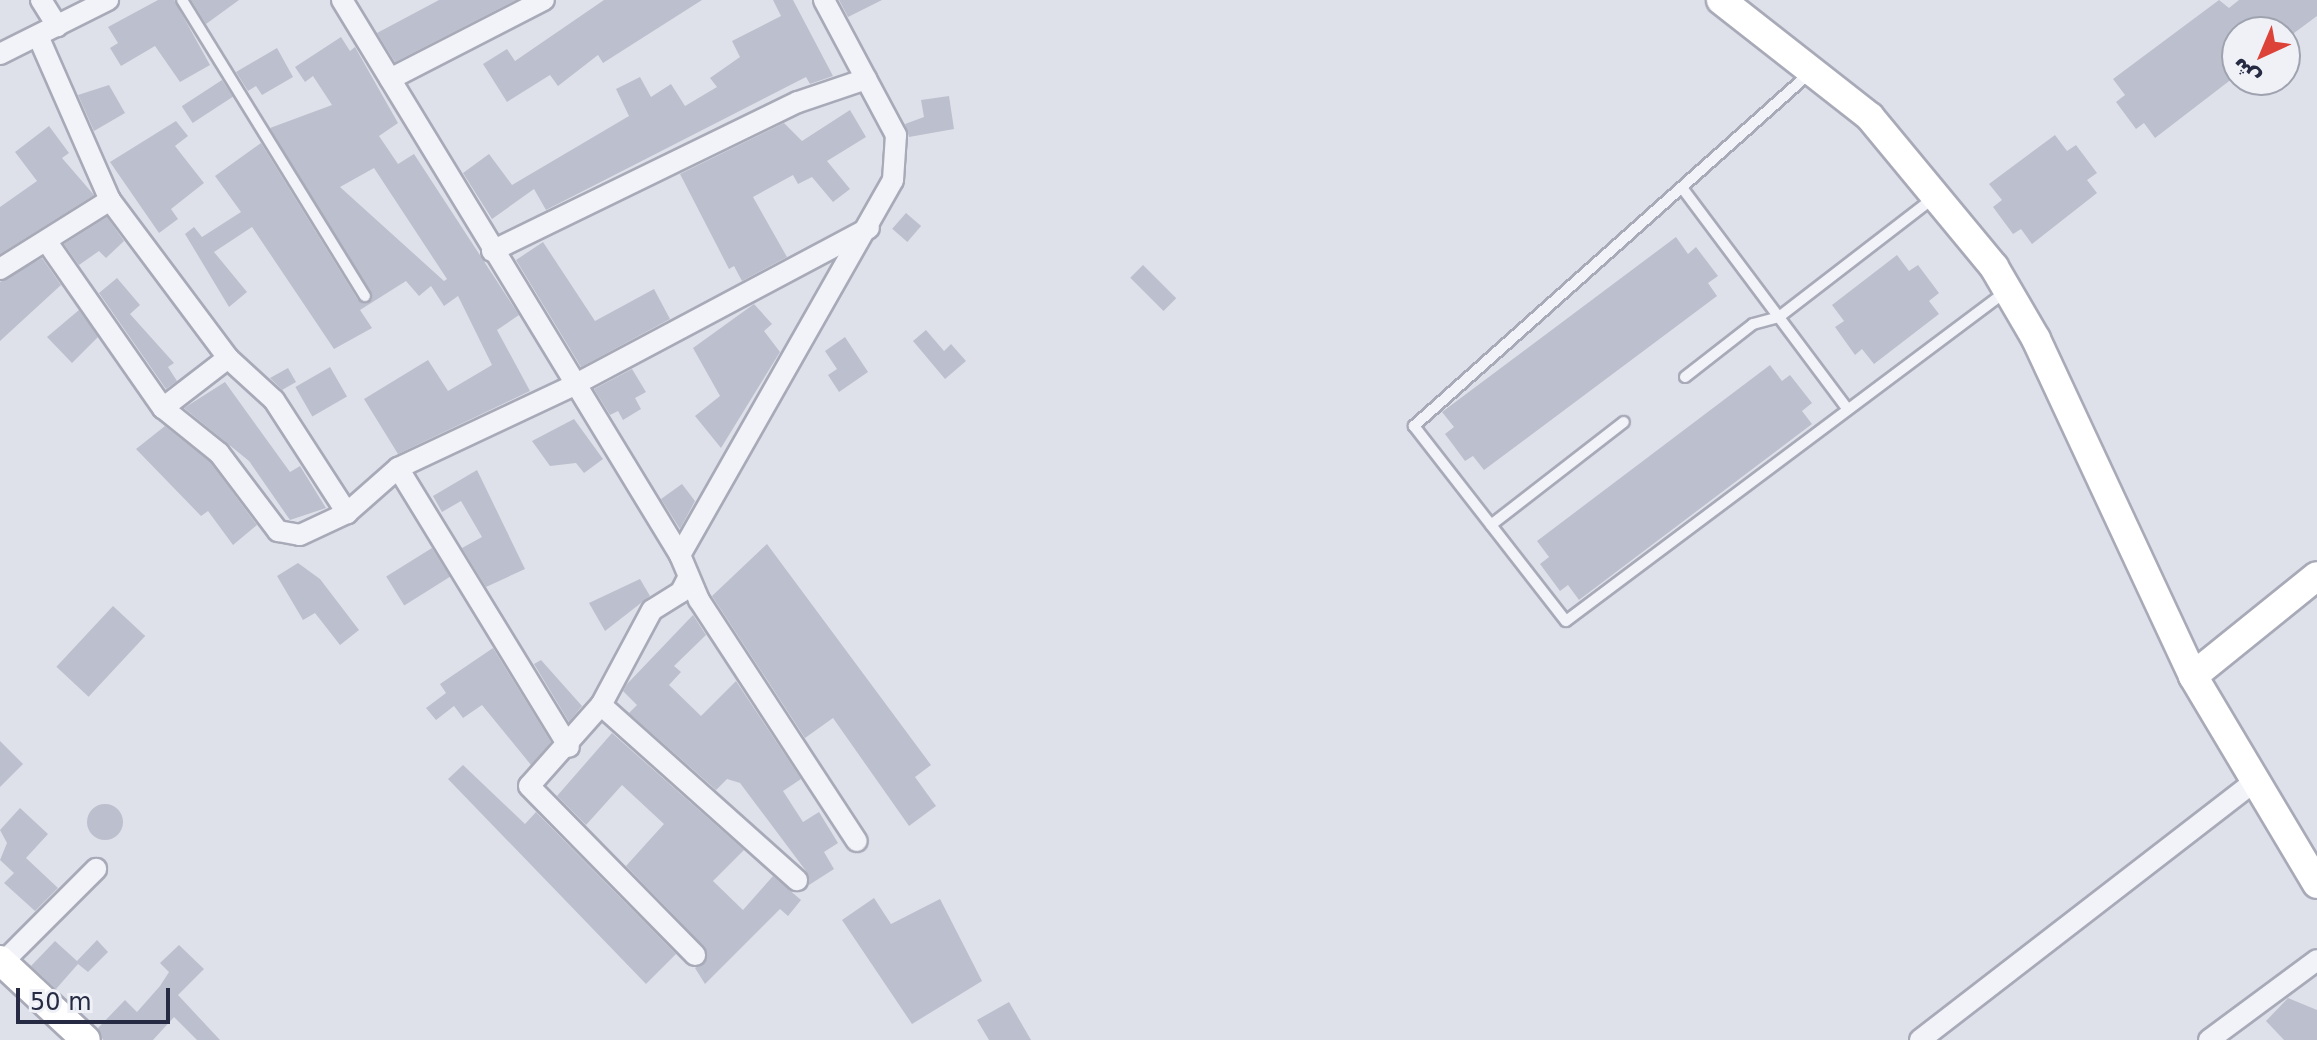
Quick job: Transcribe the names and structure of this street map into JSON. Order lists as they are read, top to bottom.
{
  "scale_bar": "50 m",
  "north": "bottom left"
}
